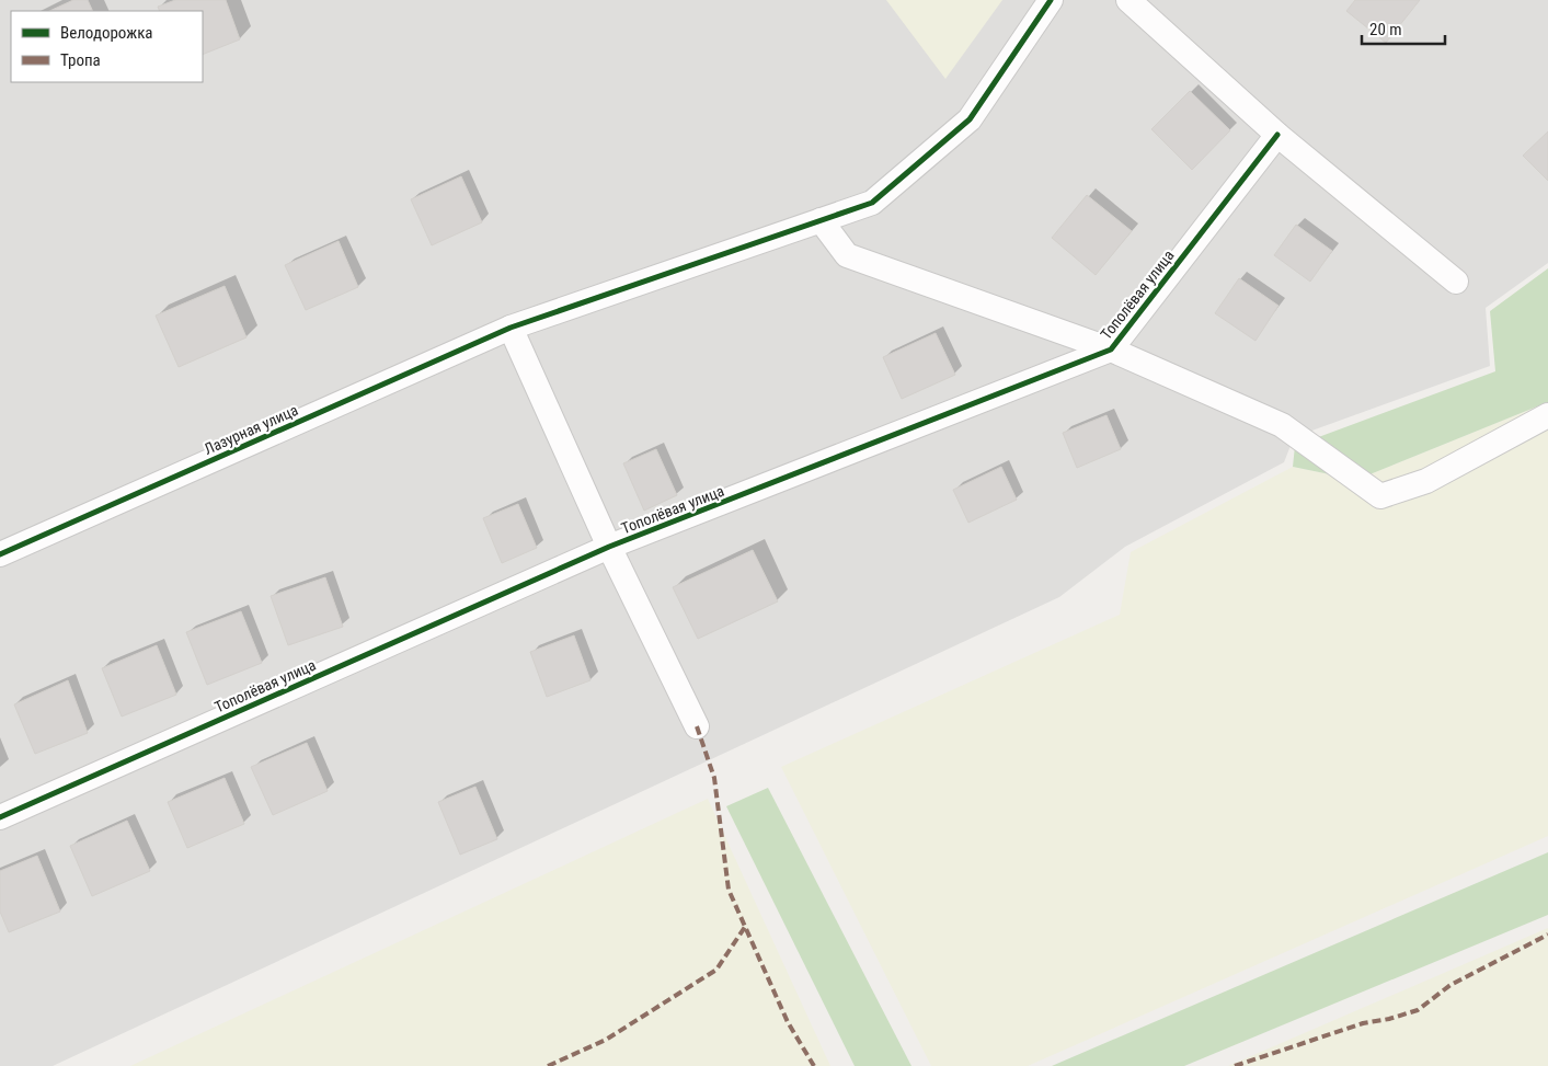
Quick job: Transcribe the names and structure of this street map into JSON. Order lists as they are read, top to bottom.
{
  "streets": {
    "street": ["Тополёвая улица", "Лазурная улица"]
  },
  "legend": ["Велодорожка", "Тропа"],
  "scale_bar": "20 m"
}
